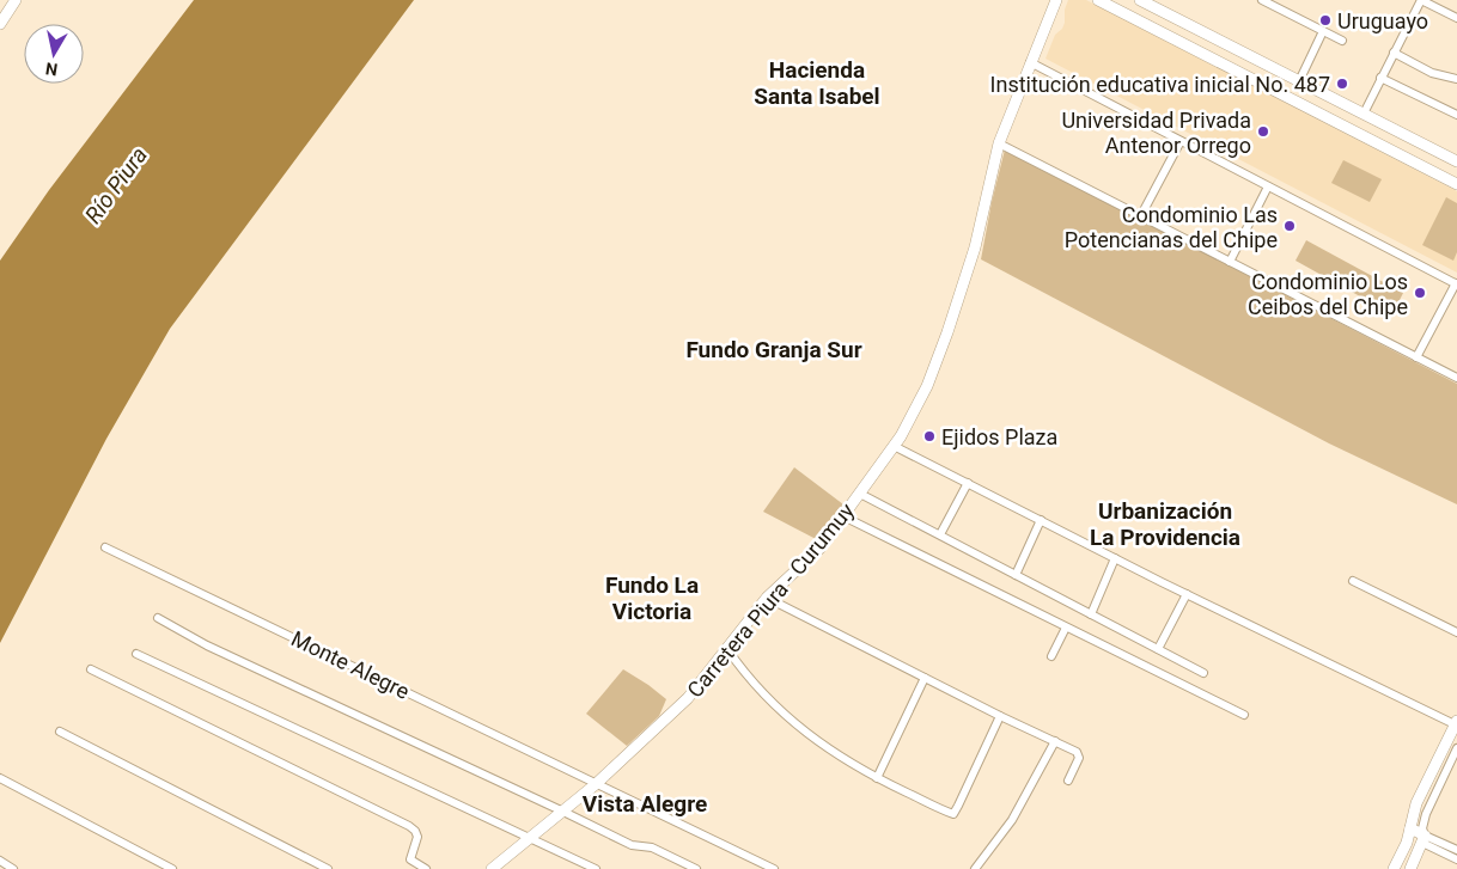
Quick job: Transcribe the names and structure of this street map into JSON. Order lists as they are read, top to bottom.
{
  "streets": {
    "main road": ["Carretera Piura - Curumuy"],
    "street": ["Monte Alegre"]
  },
  "crossings": [
    ["Carretera Piura - Curumuy", "Monte Alegre"]
  ],
  "districts": [
    "Hacienda Santa Isabel",
    "Fundo Granja Sur",
    "Urbanización La Providencia",
    "Fundo La Victoria",
    "Vista Alegre"
  ],
  "water": ["Río Piura"],
  "places": [
    "Uruguayo",
    "Institución educativa inicial No. 487",
    "Universidad Privada Antenor Orrego",
    "Condominio Las Potencianas del Chipe",
    "Condominio Los Ceibos del Chipe",
    "Ejidos Plaza"
  ],
  "north": "bottom"
}
